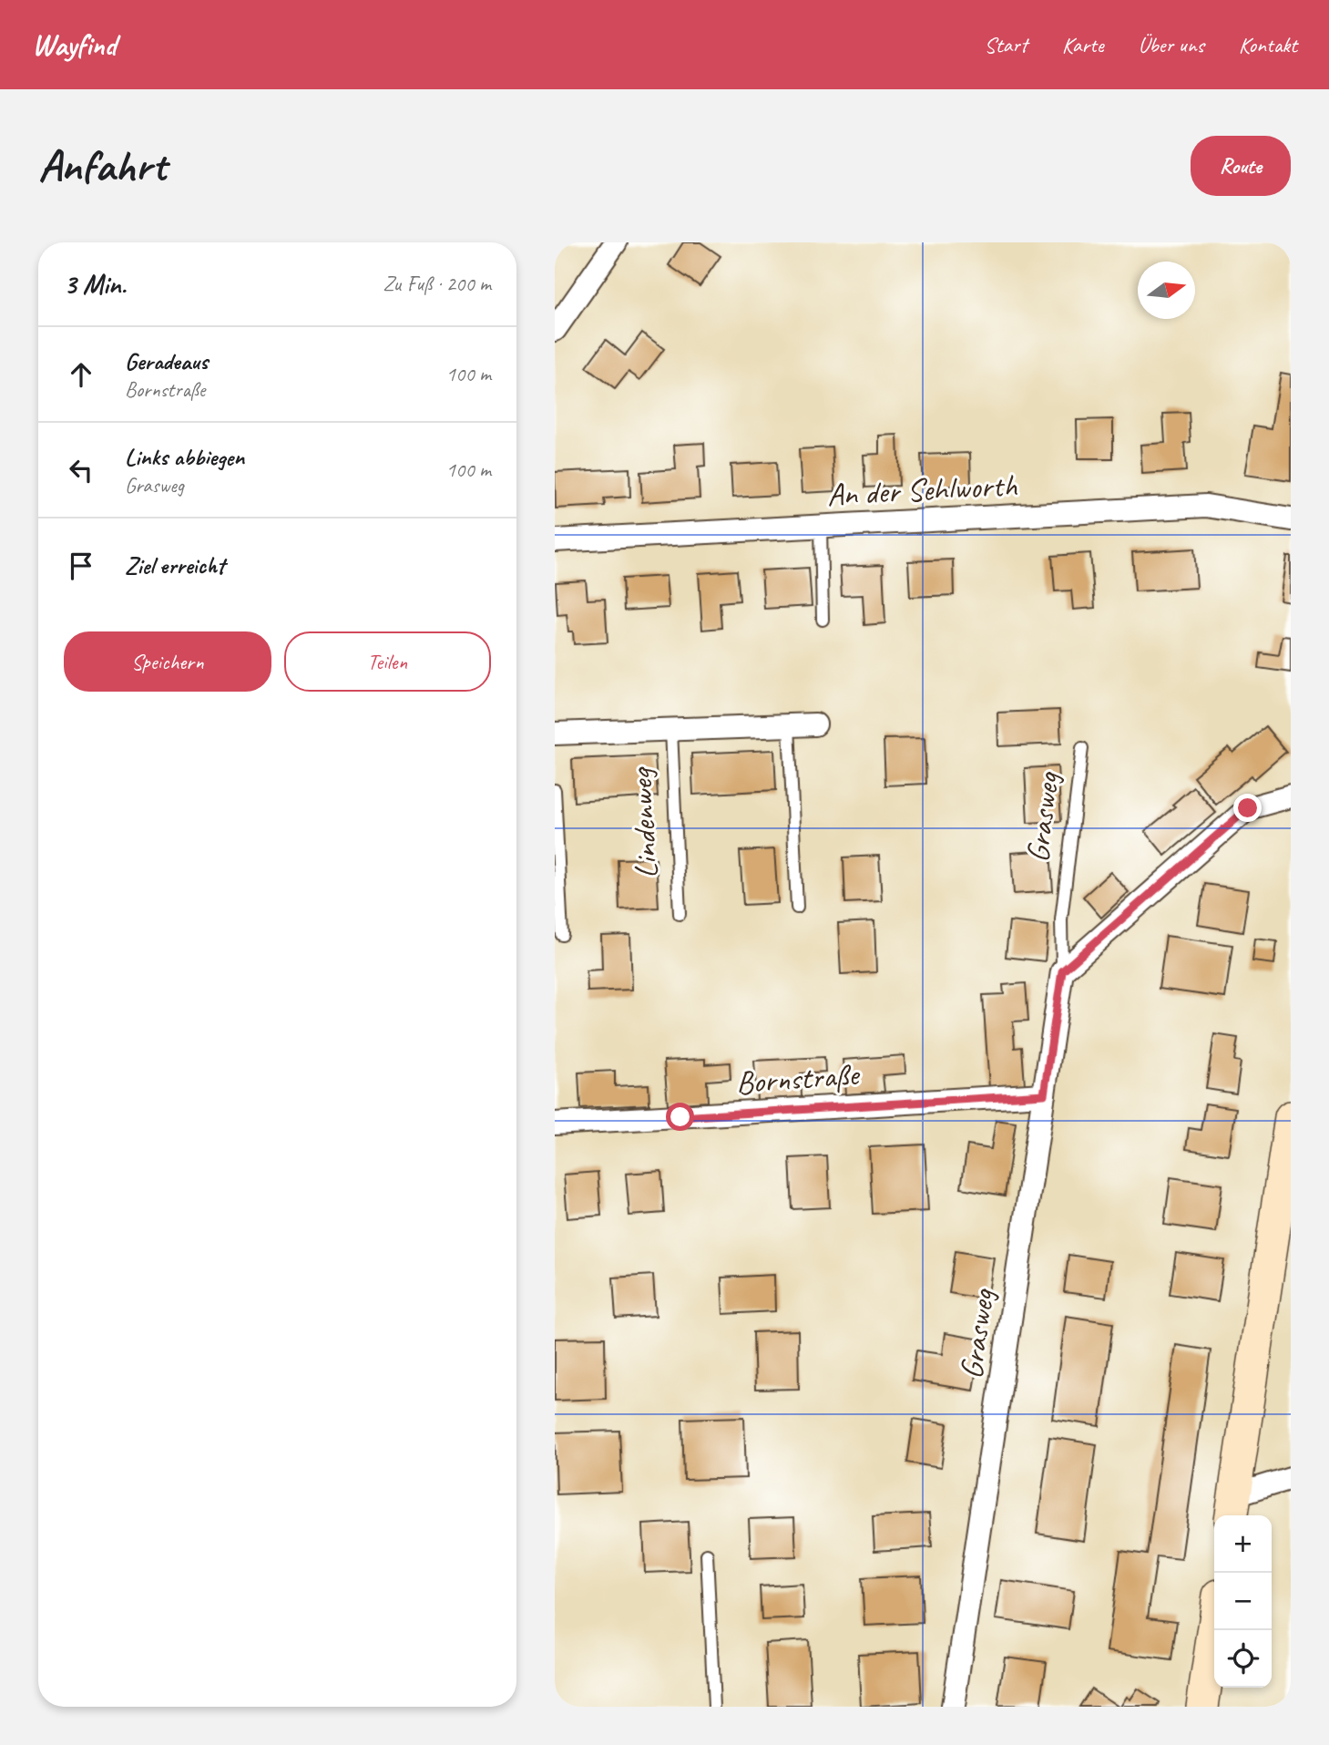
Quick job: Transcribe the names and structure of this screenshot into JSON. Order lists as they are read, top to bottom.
{
  "streets": {
    "street": [
      "An der Sehlworth",
      "Grasweg",
      "Lindenweg",
      "Bornstraße"
    ]
  },
  "crossings": [
    ["Grasweg", "Bornstraße"]
  ],
  "north": "right",
  "page": {
    "header": "Wayfind",
    "nav": [
      "Start",
      "Karte",
      "Über uns",
      "Kontakt"
    ],
    "buttons": [
      "Route",
      ["Speichern", "Teilen"]
    ],
    "title": "Anfahrt",
    "heading": ["3 Min.", "Zu Fuß · 200 m"],
    "list": [
      ["Geradeaus", "Bornstraße", "100 m"],
      ["Links abbiegen", "Grasweg", "100 m"],
      "Ziel erreicht"
    ],
    "map_buttons": ["+", "−"]
  }
}
